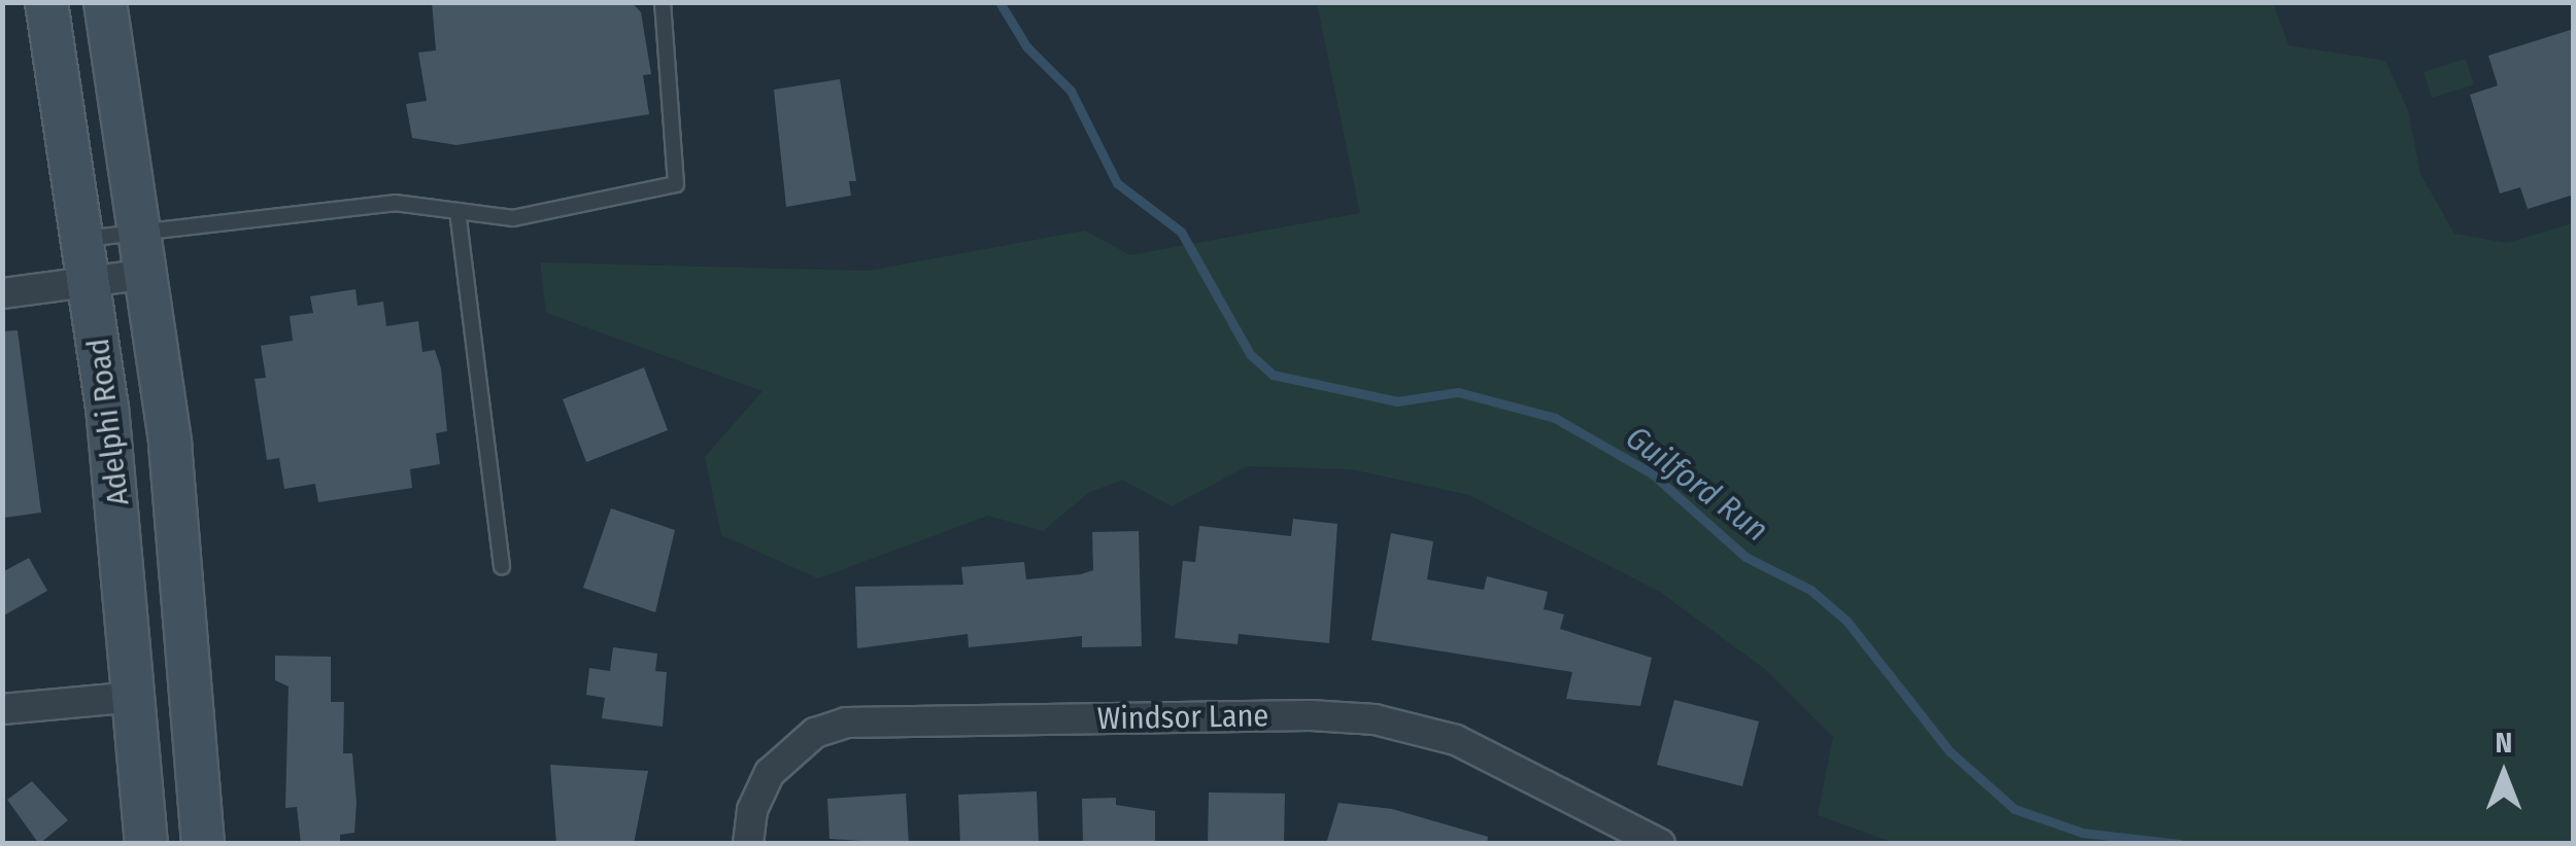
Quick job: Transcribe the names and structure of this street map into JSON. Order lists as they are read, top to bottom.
{
  "streets": {
    "main road": ["Adelphi Road"],
    "street": ["Windsor Lane"]
  },
  "water": ["Guilford Run"],
  "north": "top"
}
